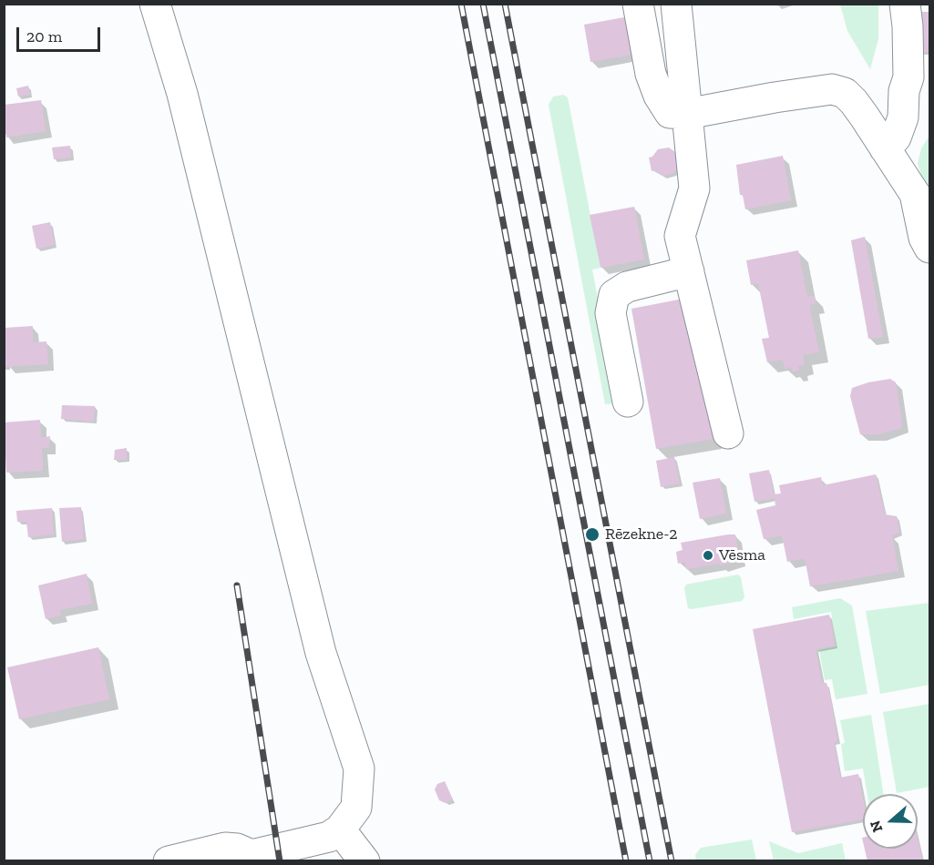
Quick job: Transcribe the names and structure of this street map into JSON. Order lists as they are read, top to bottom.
{
  "places": ["Rēzekne-2", "Vēsma"],
  "scale_bar": "20 m",
  "north": "left"
}
